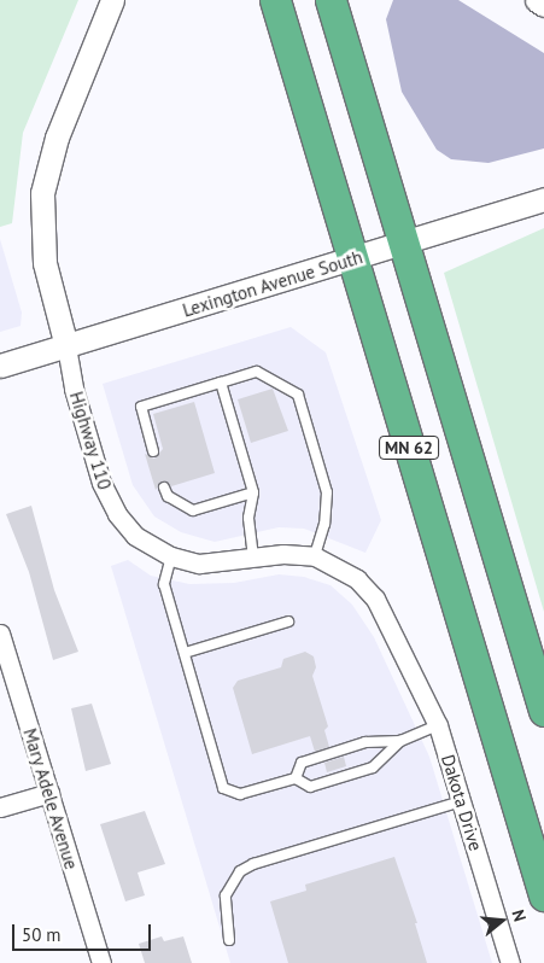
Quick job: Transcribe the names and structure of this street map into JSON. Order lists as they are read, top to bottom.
{
  "streets": {
    "highway": ["MN 62"],
    "street": [
      "Lexington Avenue South",
      "Highway 110",
      "Mary Adele Avenue",
      "Dakota Drive"
    ]
  },
  "crossings": [
    ["Lexington Avenue South", "Highway 110"],
    ["Lexington Avenue South", "MN 62"],
    ["Highway 110", "Dakota Drive"]
  ],
  "scale_bar": "50 m",
  "north": "right"
}
